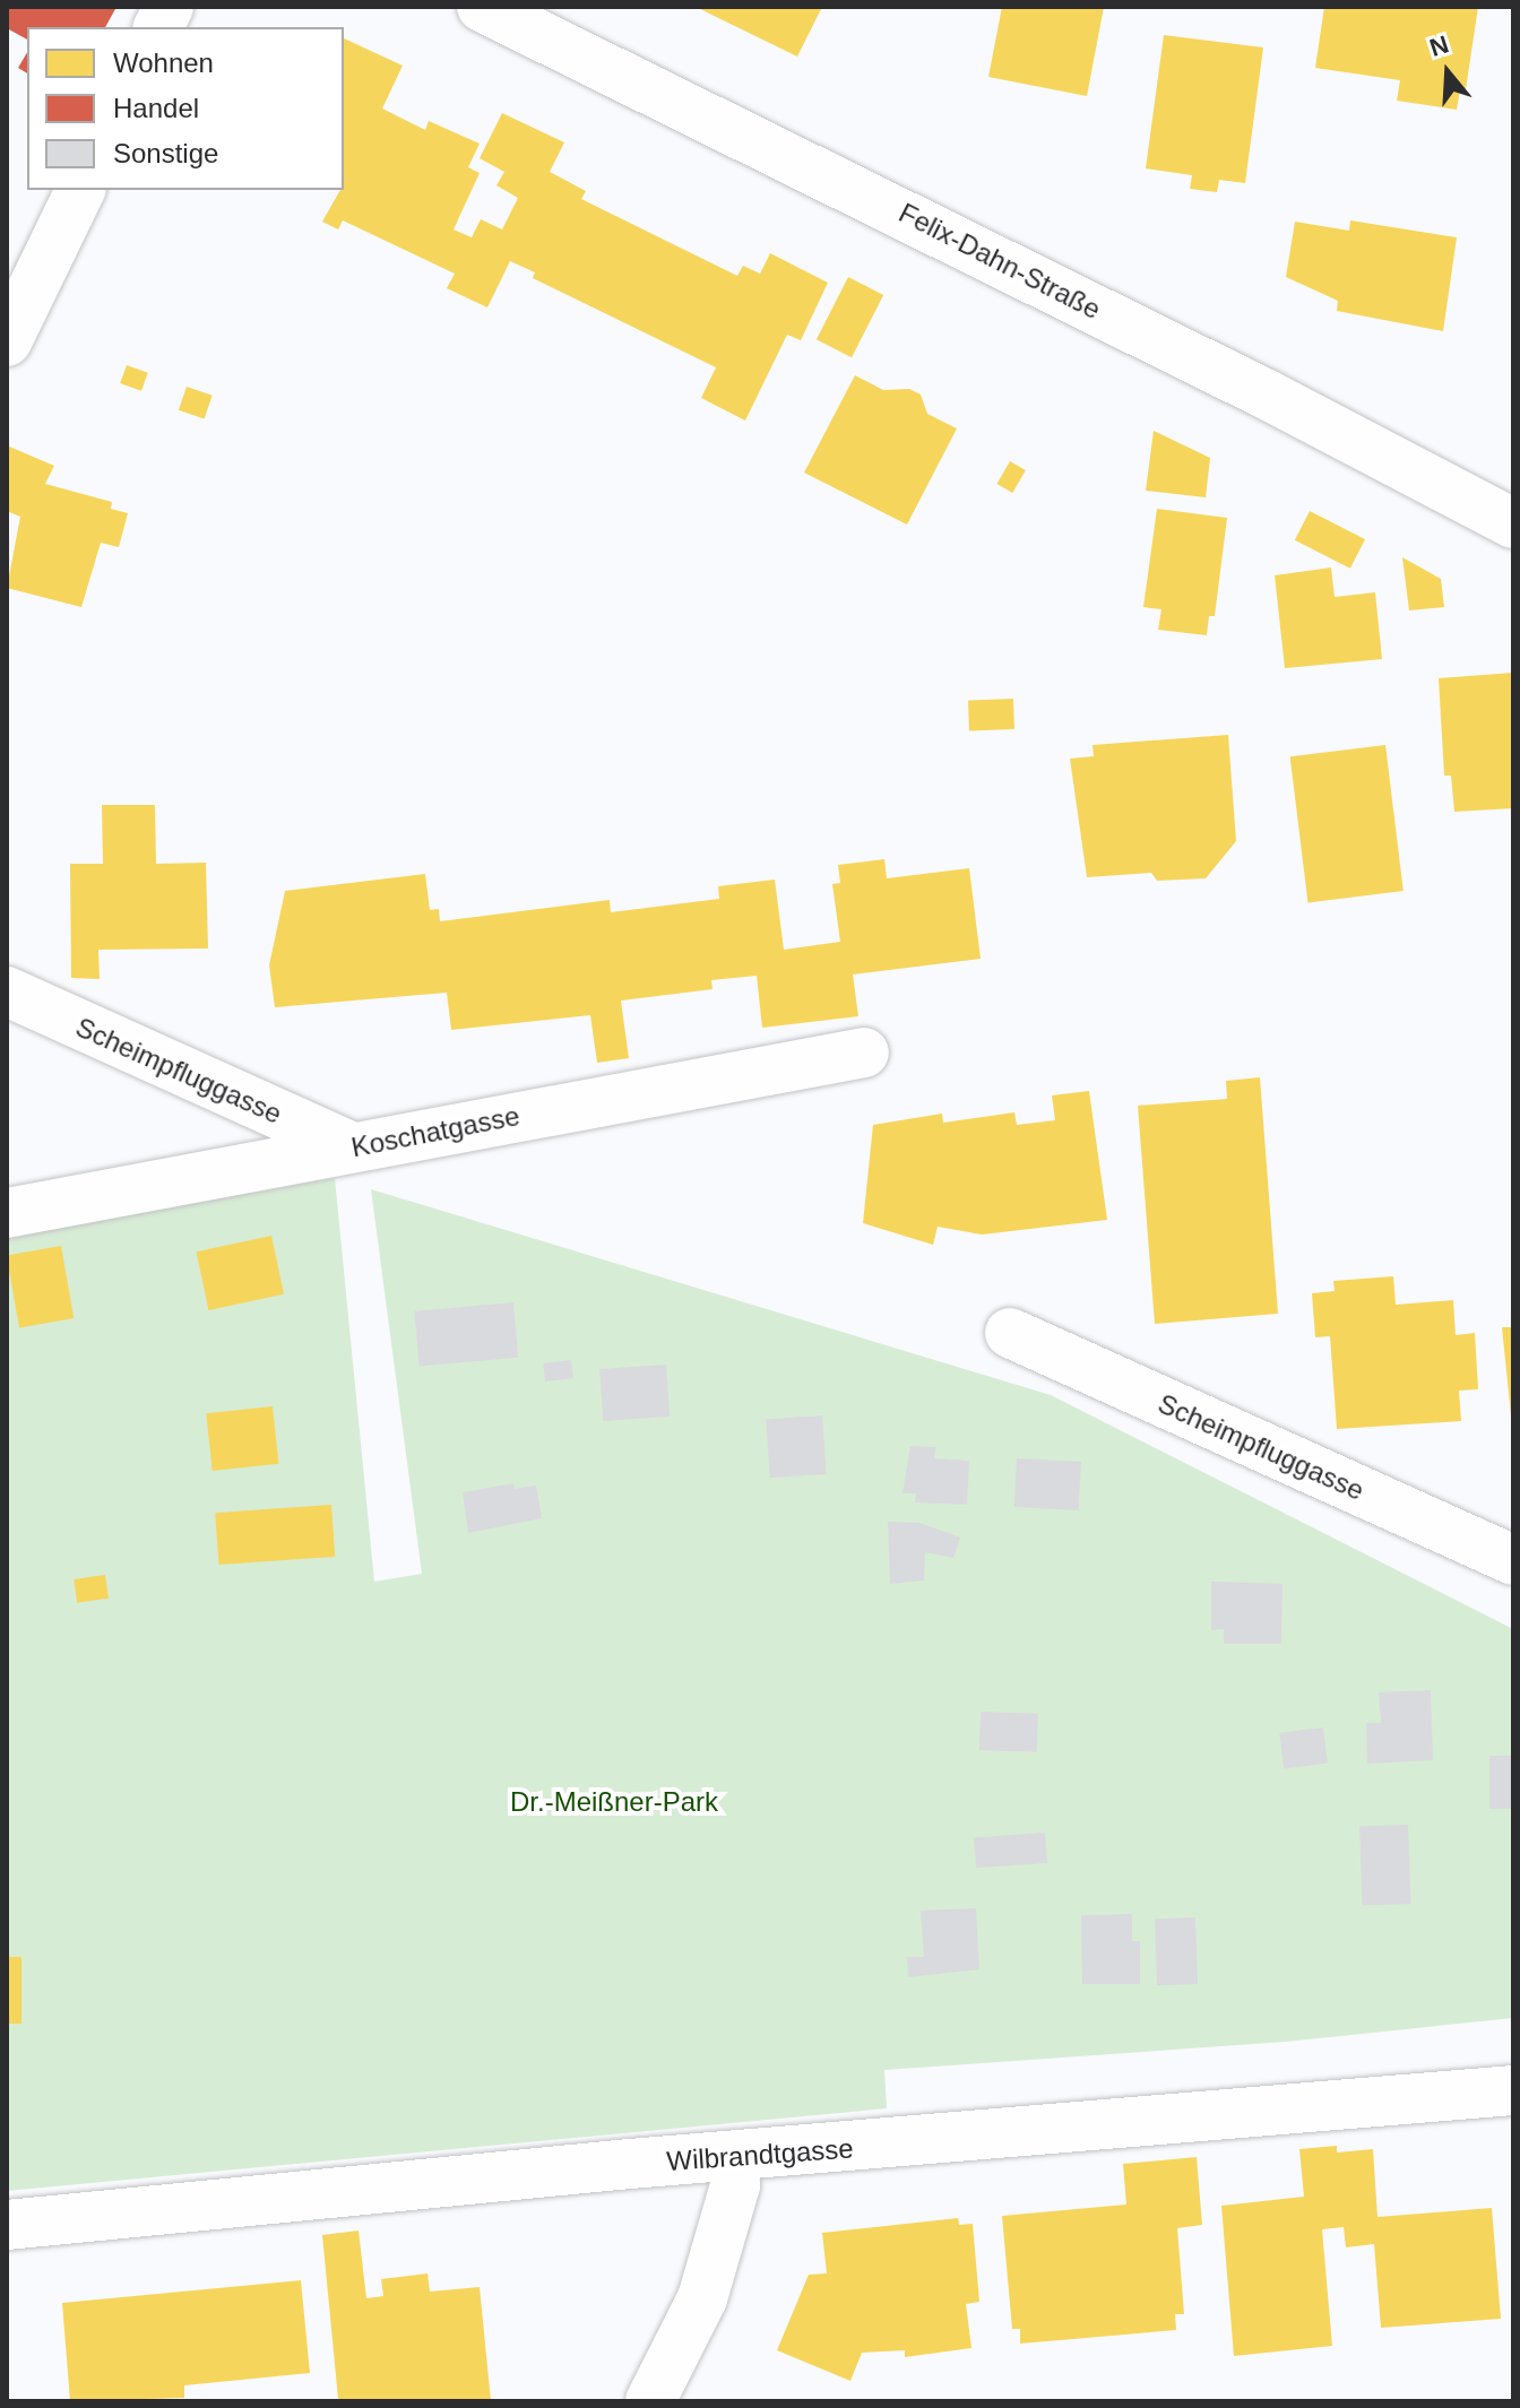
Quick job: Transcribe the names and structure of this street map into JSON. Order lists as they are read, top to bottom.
{
  "streets": {
    "street": [
      "Felix-Dahn-Straße",
      "Scheimpfluggasse",
      "Koschatgasse",
      "Wilbrandtgasse"
    ]
  },
  "crossings": [
    ["Scheimpfluggasse", "Koschatgasse"]
  ],
  "parks": ["Dr.-Meißner-Park"],
  "legend": ["Wohnen", "Handel", "Sonstige"],
  "north": "top"
}
